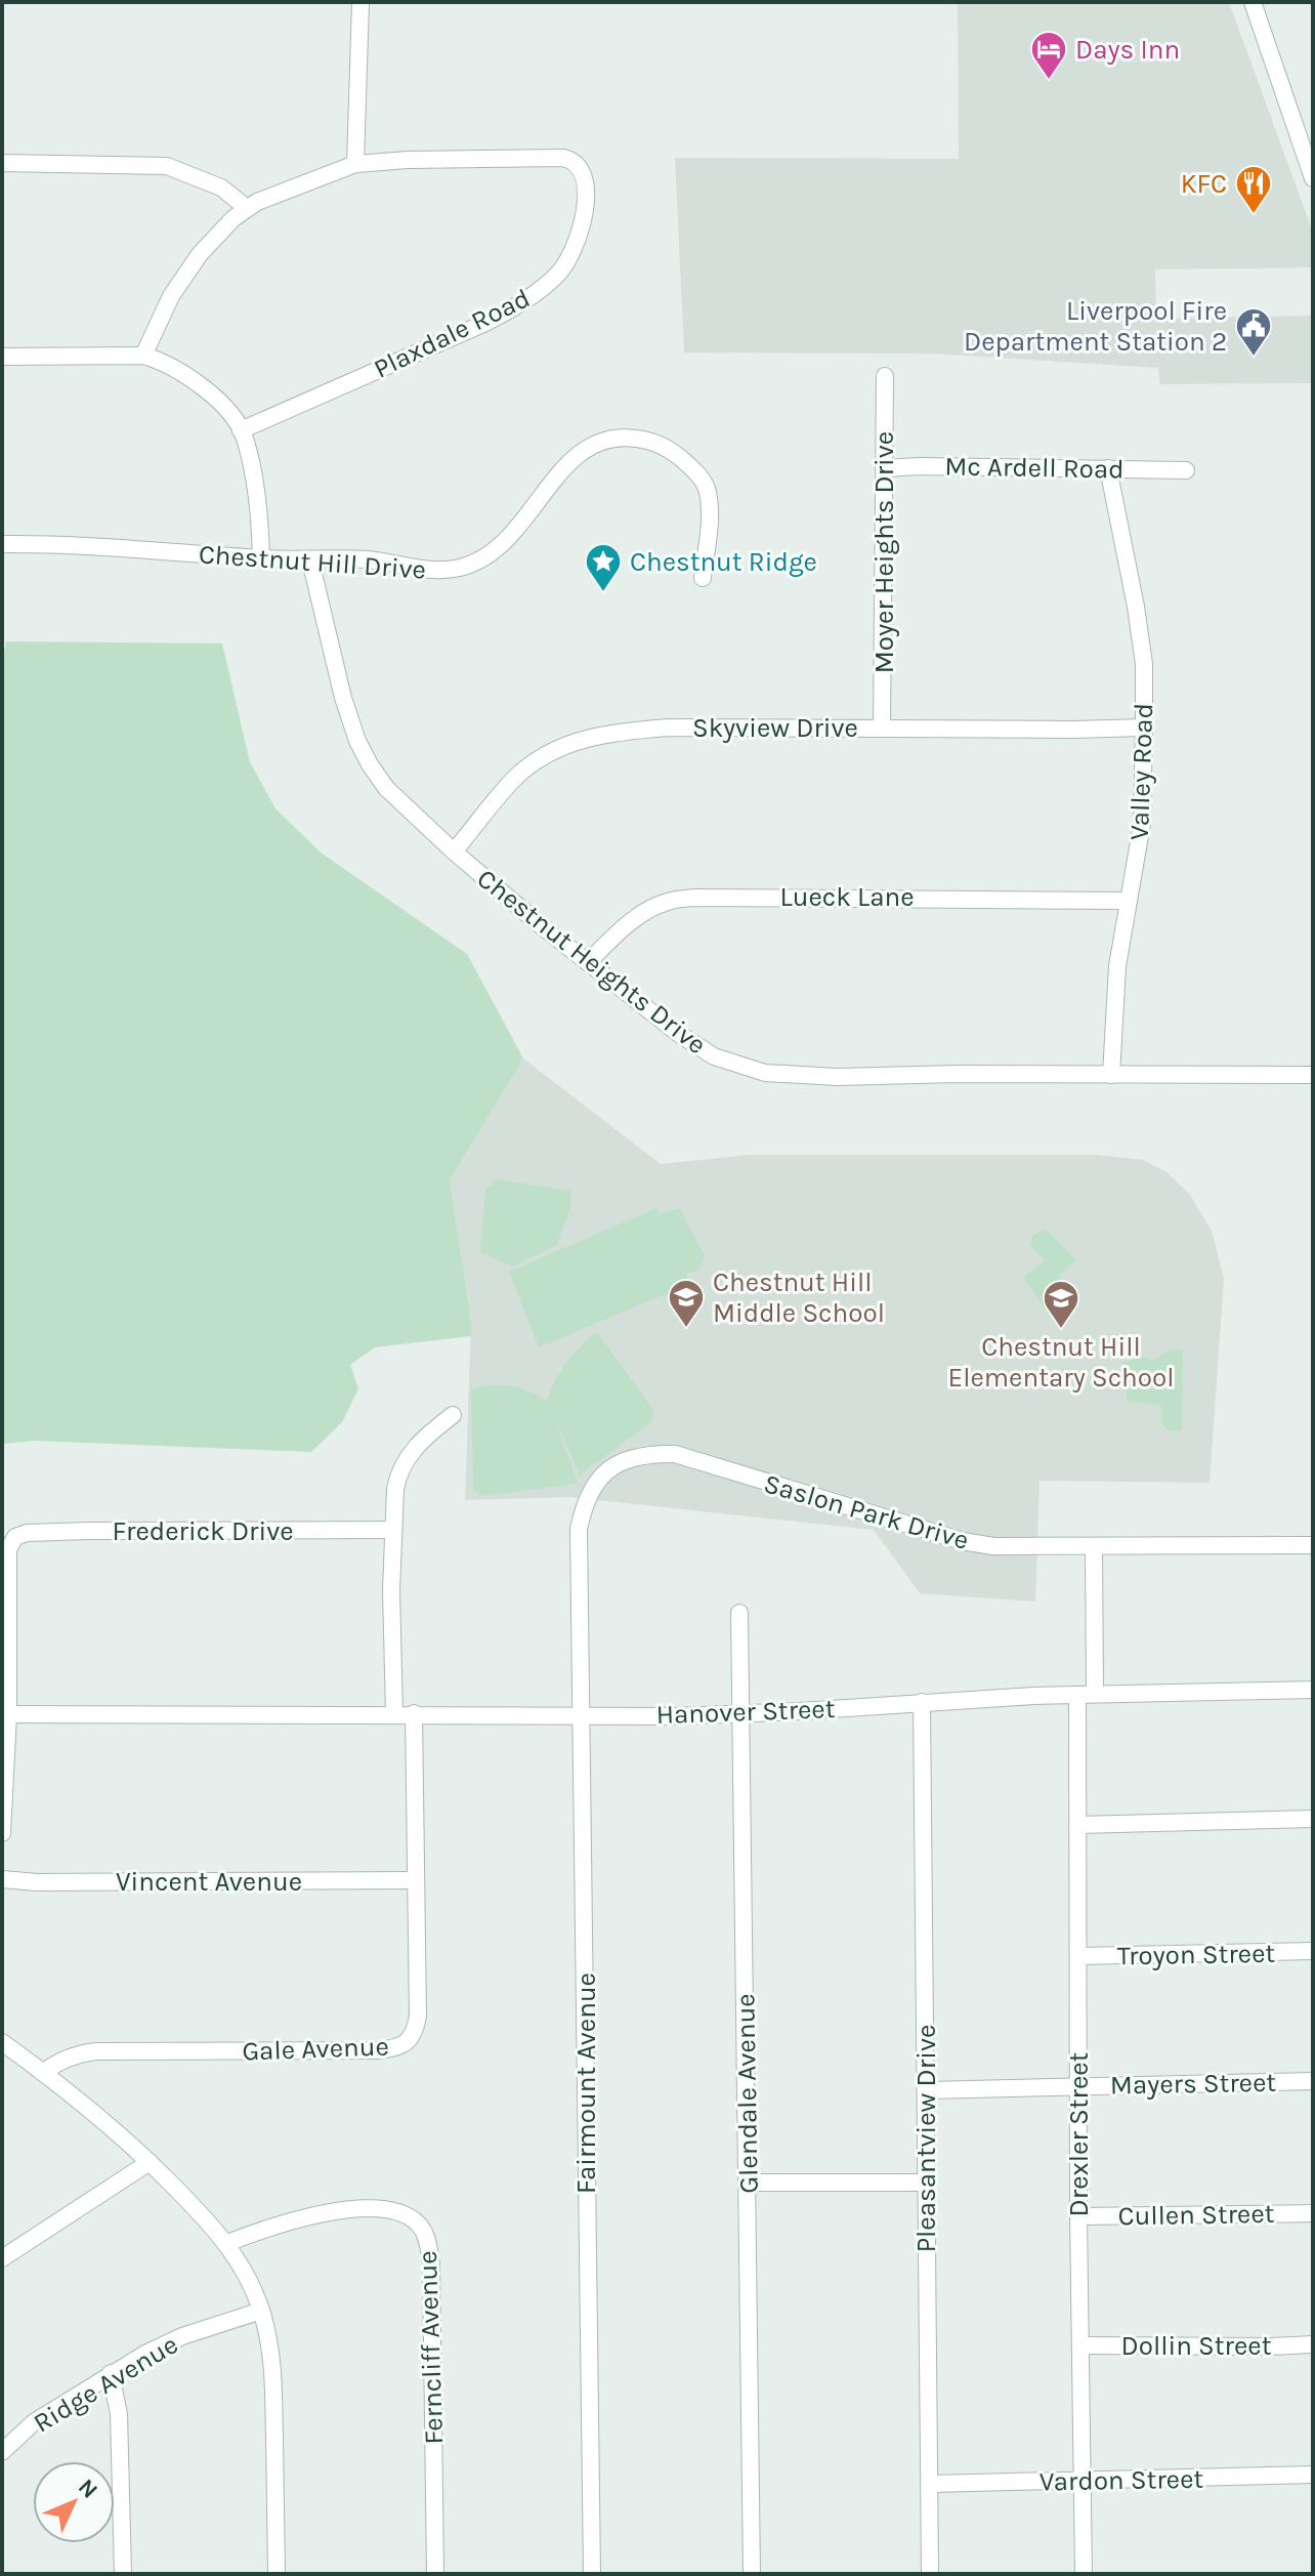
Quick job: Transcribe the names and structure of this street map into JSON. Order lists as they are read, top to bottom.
{
  "streets": {
    "street": [
      "Plaxdale Road",
      "Mc Ardell Road",
      "Moyer Heights Drive",
      "Chestnut Hill Drive",
      "Skyview Drive",
      "Valley Road",
      "Lueck Lane",
      "Chestnut Heights Drive",
      "Saslon Park Drive",
      "Frederick Drive",
      "Hanover Street",
      "Vincent Avenue",
      "Troyon Street",
      "Gale Avenue",
      "Fairmount Avenue",
      "Mayers Street",
      "Glendale Avenue",
      "Drexler Street",
      "Pleasantview Drive",
      "Cullen Street",
      "Dollin Street",
      "Ferncliff Avenue",
      "Ridge Avenue",
      "Vardon Street"
    ]
  },
  "crossings": [
    ["Mc Ardell Road", "Moyer Heights Drive"],
    ["Mc Ardell Road", "Valley Road"],
    ["Moyer Heights Drive", "Skyview Drive"],
    ["Chestnut Hill Drive", "Chestnut Heights Drive"],
    ["Skyview Drive", "Valley Road"],
    ["Skyview Drive", "Chestnut Heights Drive"],
    ["Valley Road", "Lueck Lane"],
    ["Valley Road", "Chestnut Heights Drive"],
    ["Lueck Lane", "Chestnut Heights Drive"],
    ["Saslon Park Drive", "Fairmount Avenue"],
    ["Saslon Park Drive", "Drexler Street"],
    ["Hanover Street", "Gale Avenue"],
    ["Hanover Street", "Fairmount Avenue"],
    ["Hanover Street", "Glendale Avenue"],
    ["Hanover Street", "Drexler Street"],
    ["Hanover Street", "Pleasantview Drive"],
    ["Vincent Avenue", "Gale Avenue"],
    ["Troyon Street", "Drexler Street"],
    ["Mayers Street", "Drexler Street"],
    ["Mayers Street", "Pleasantview Drive"],
    ["Drexler Street", "Cullen Street"],
    ["Drexler Street", "Dollin Street"],
    ["Drexler Street", "Vardon Street"],
    ["Pleasantview Drive", "Vardon Street"]
  ],
  "places": {
    "hotel": ["Days Inn"],
    "restaurant": ["KFC"],
    "public building": ["Liverpool Fire Department Station 2"],
    "place": ["Chestnut Ridge"],
    "school or university": ["Chestnut Hill Middle School", "Chestnut Hill Elementary School"]
  },
  "north": "top right"
}
